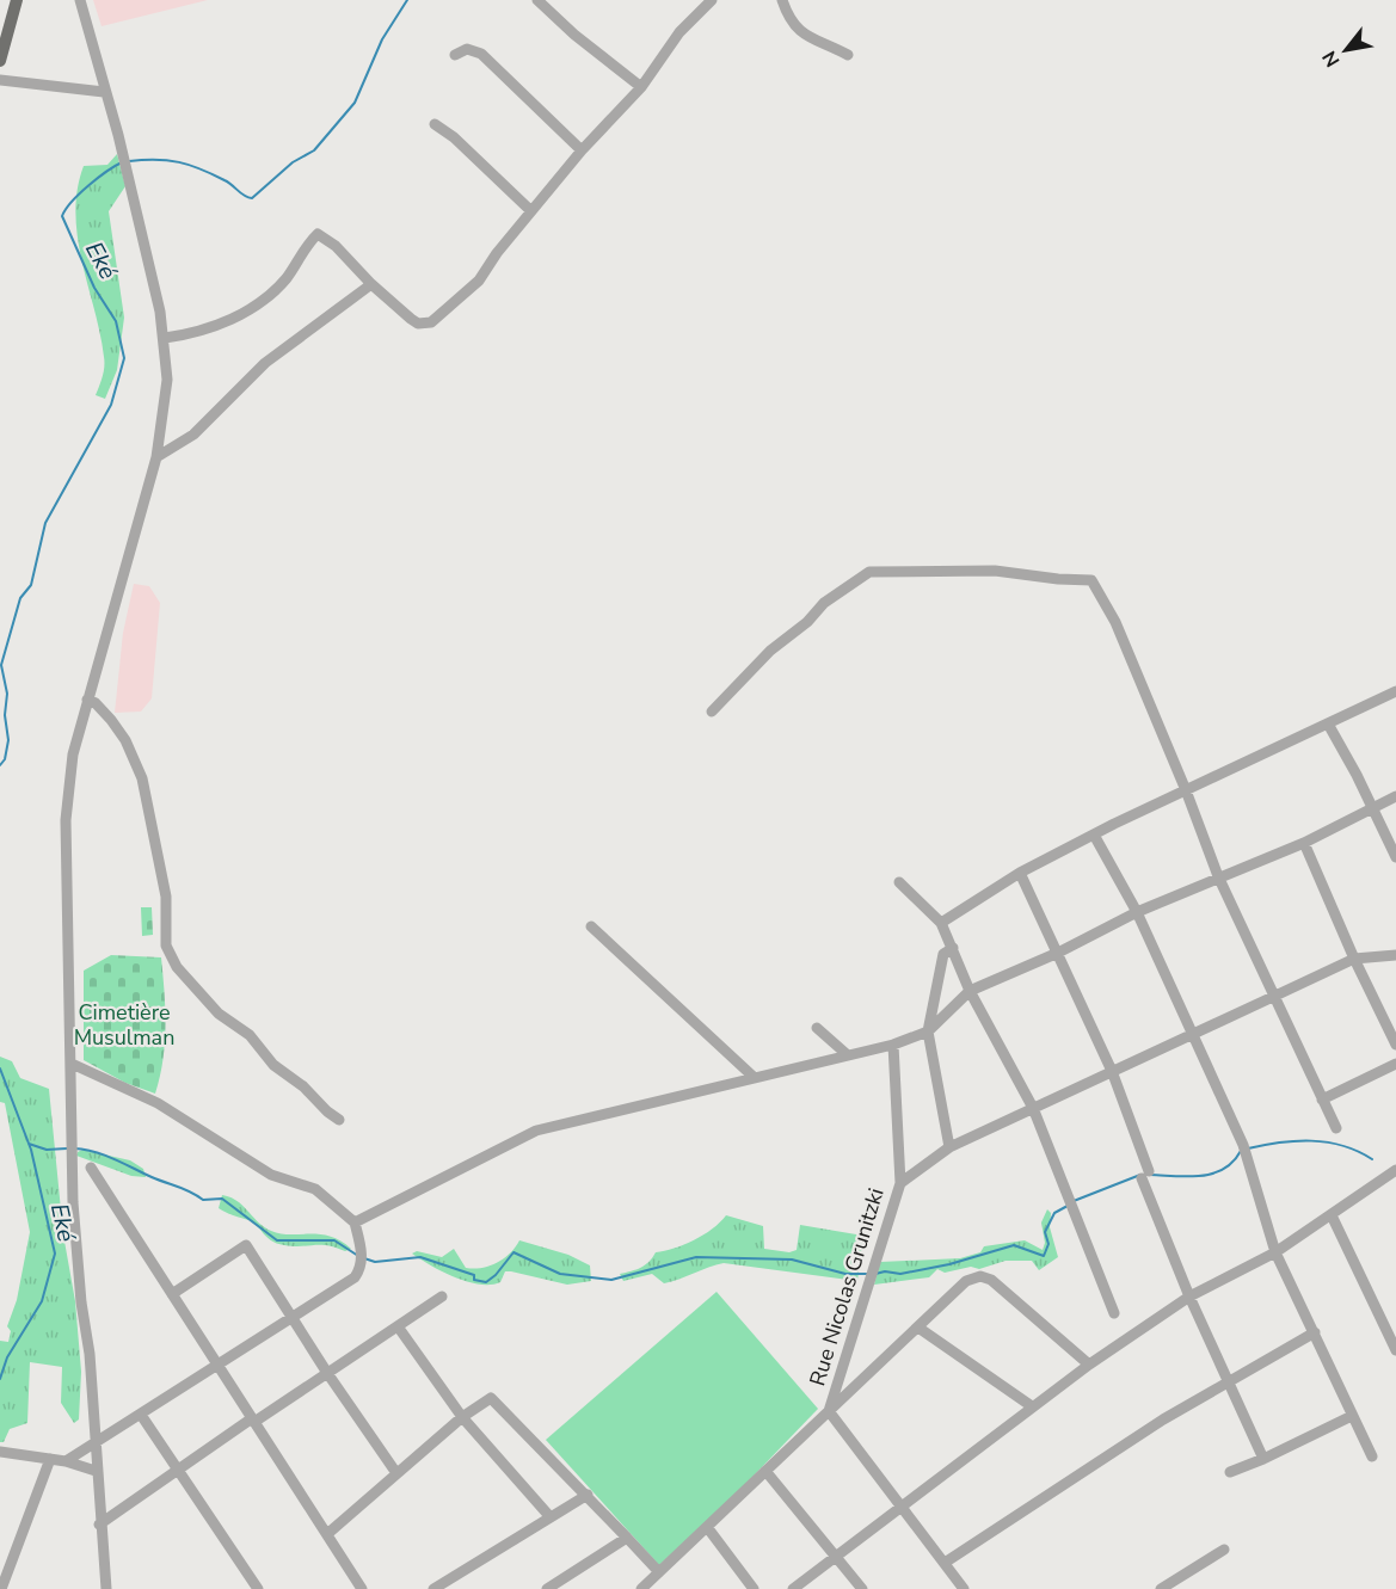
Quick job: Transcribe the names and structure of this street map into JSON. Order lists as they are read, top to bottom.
{
  "streets": {
    "street": ["Rue Nicolas Grunitzki"]
  },
  "water": ["Eké"],
  "parks": ["Cimetière Musulman"],
  "north": "bottom left"
}
